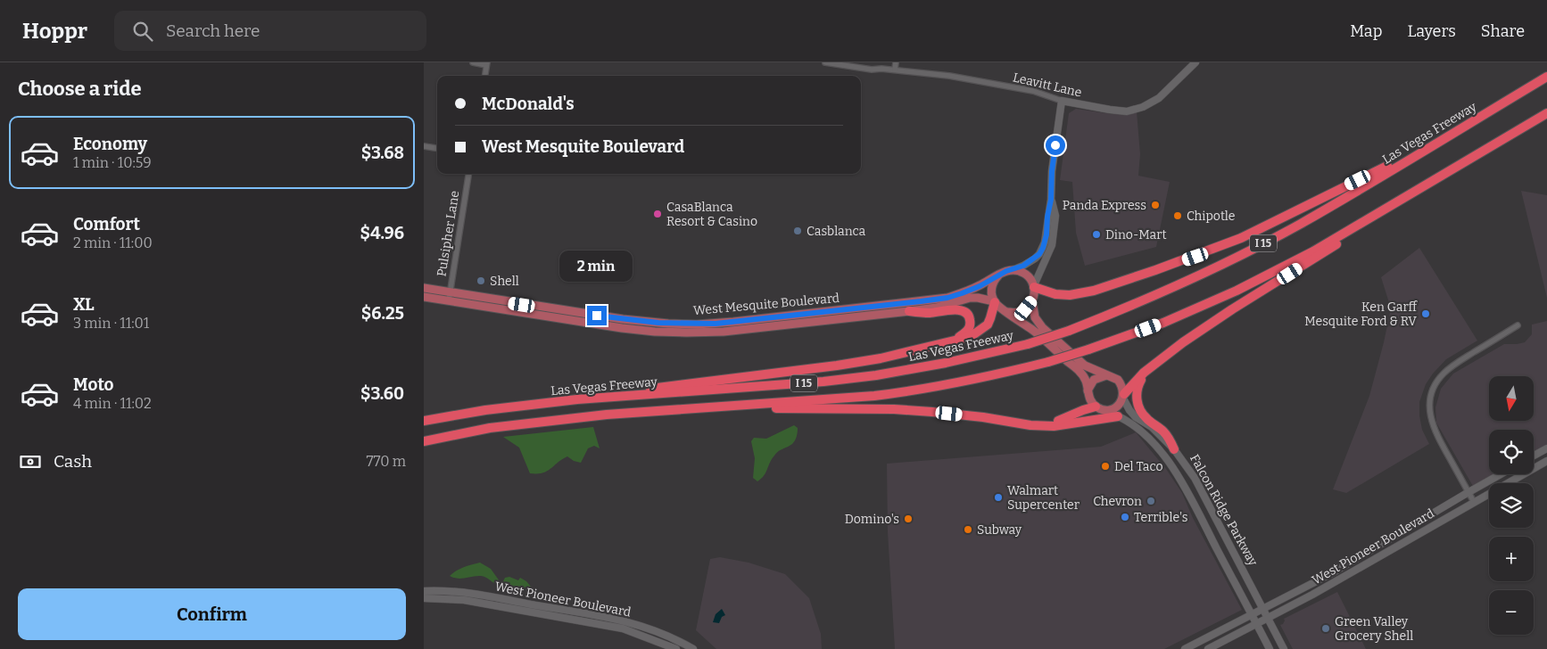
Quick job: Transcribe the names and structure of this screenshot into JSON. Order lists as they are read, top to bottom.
{
  "streets": {
    "highway": ["Las Vegas Freeway", "I 15"],
    "main road": [
      "Leavitt Lane",
      "West Mesquite Boulevard",
      "Falcon Ridge Parkway",
      "West Pioneer Boulevard"
    ],
    "street": ["Pulsipher Lane"]
  },
  "crossings": [
    ["Pulsipher Lane", "West Mesquite Boulevard"],
    ["West Mesquite Boulevard", "Falcon Ridge Parkway"],
    ["Falcon Ridge Parkway", "West Pioneer Boulevard"]
  ],
  "places": [
    "Panda Express",
    "CasaBlanca Resort & Casino",
    "Chipotle",
    "Casblanca",
    "Dino-Mart",
    "Shell",
    "Ken Garff Mesquite Ford & RV",
    "Del Taco",
    "Walmart Supercenter",
    "Chevron",
    "Terrible's",
    "Domino's",
    "Subway",
    "Green Valley Grocery Shell"
  ],
  "north": "bottom",
  "page": {
    "header": "Hoppr",
    "search": "Search here",
    "nav": ["Map", "Layers", "Share"],
    "heading": "Choose a ride",
    "banner": ["McDonald's", "West Mesquite Boulevard"],
    "list": [
      {
        "name": "Economy",
        "note": "1 min · 10:59",
        "value": "$3.68"
      },
      {
        "name": "Comfort",
        "note": "2 min · 11:00",
        "value": "$4.96"
      },
      {
        "name": "XL",
        "note": "3 min · 11:01",
        "value": "$6.25"
      },
      {
        "name": "Moto",
        "note": "4 min · 11:02",
        "value": "$3.60"
      }
    ],
    "bubble": "2 min",
    "map_buttons": ["+", "−"],
    "pay": ["Cash", "770 m"],
    "buttons": "Confirm"
  }
}
